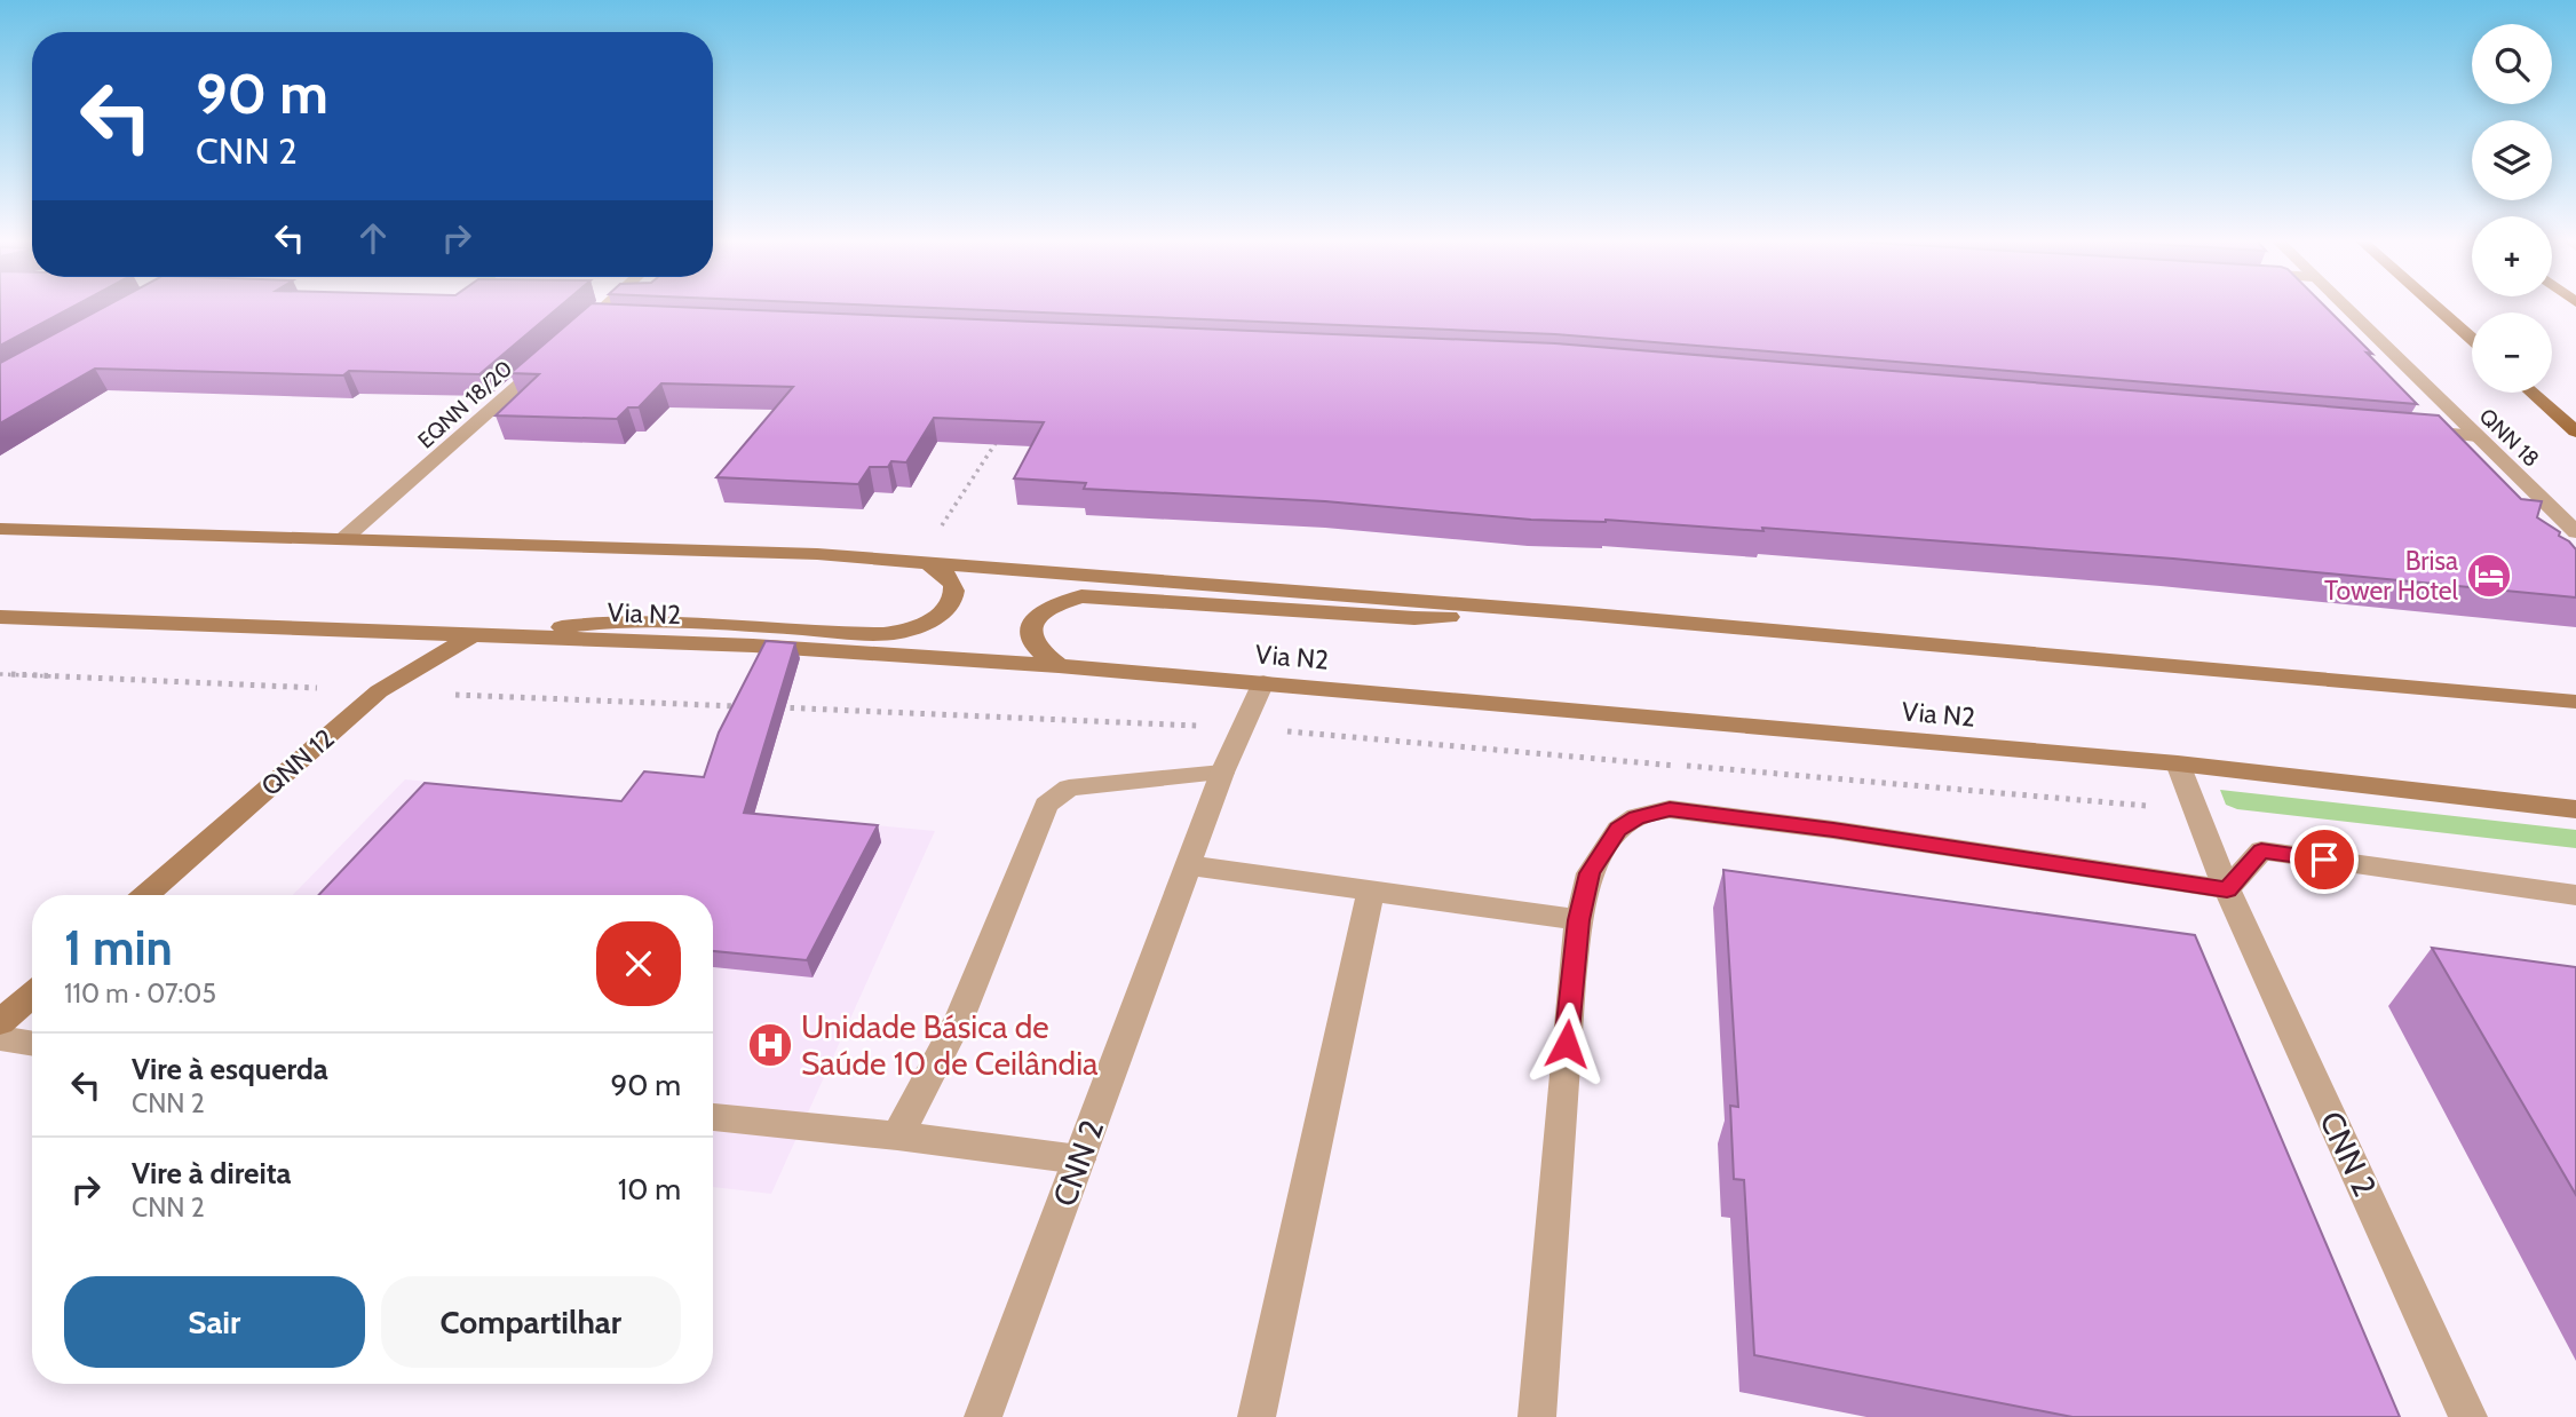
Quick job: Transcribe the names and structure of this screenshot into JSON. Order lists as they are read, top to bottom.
{
  "streets": {
    "main road": ["Via N2", "QNN 12"],
    "street": ["EQNN 18/20", "QNN 18", "CNN 2"]
  },
  "crossings": [
    ["Via N2", "QNN 12"],
    ["Via N2", "CNN 2"]
  ],
  "places": {
    "hotel": ["Brisa Tower Hotel"],
    "hospital": ["Unidade Básica de Saúde 10 de Ceilândia"]
  },
  "page": {
    "map_buttons": ["+", "−"],
    "turn": ["90 m", "CNN 2"],
    "heading": ["1 min", "110 m · 07:05"],
    "list": [
      {
        "name": "Vire à esquerda",
        "note": "CNN 2",
        "value": "90 m"
      },
      {
        "name": "Vire à direita",
        "note": "CNN 2",
        "value": "10 m"
      }
    ],
    "buttons": ["Sair", "Compartilhar"]
  }
}
